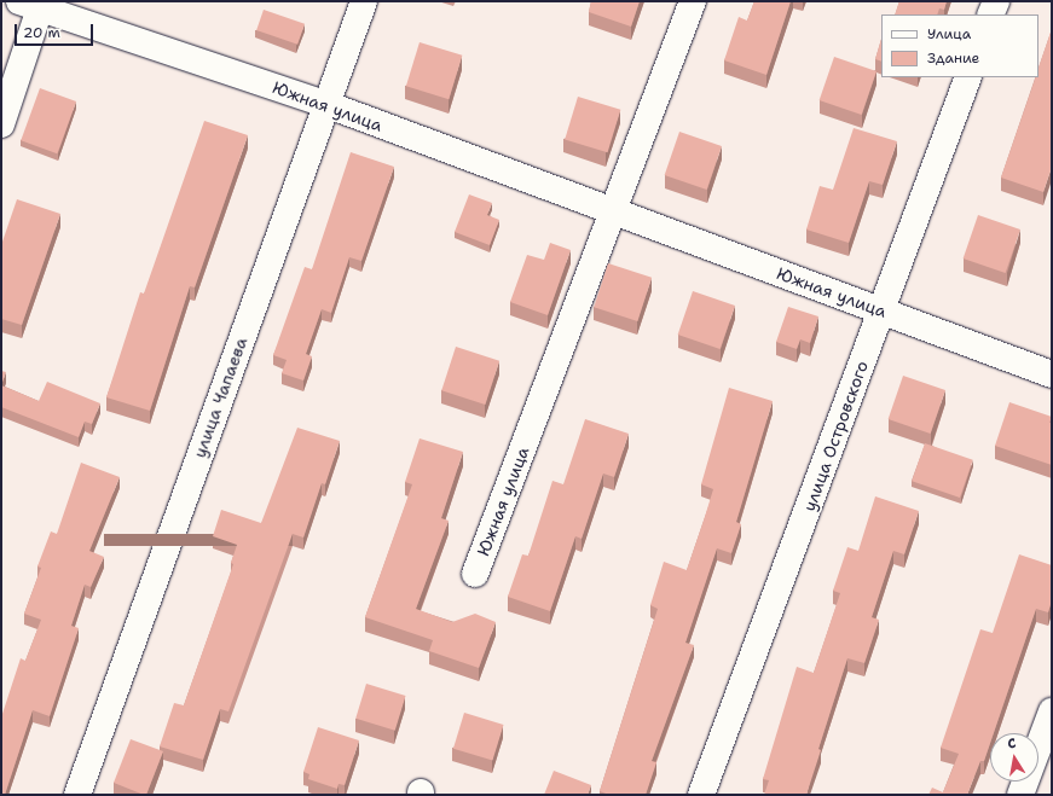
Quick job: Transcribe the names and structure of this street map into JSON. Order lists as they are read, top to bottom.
{
  "streets": {
    "street": ["Южная улица", "улица Чапаева", "улица Островского"]
  },
  "crossings": [
    ["Южная улица", "улица Чапаева"],
    ["Южная улица", "улица Островского"]
  ],
  "legend": ["Улица", "Здание"],
  "scale_bar": "20 m",
  "north": "top"
}
